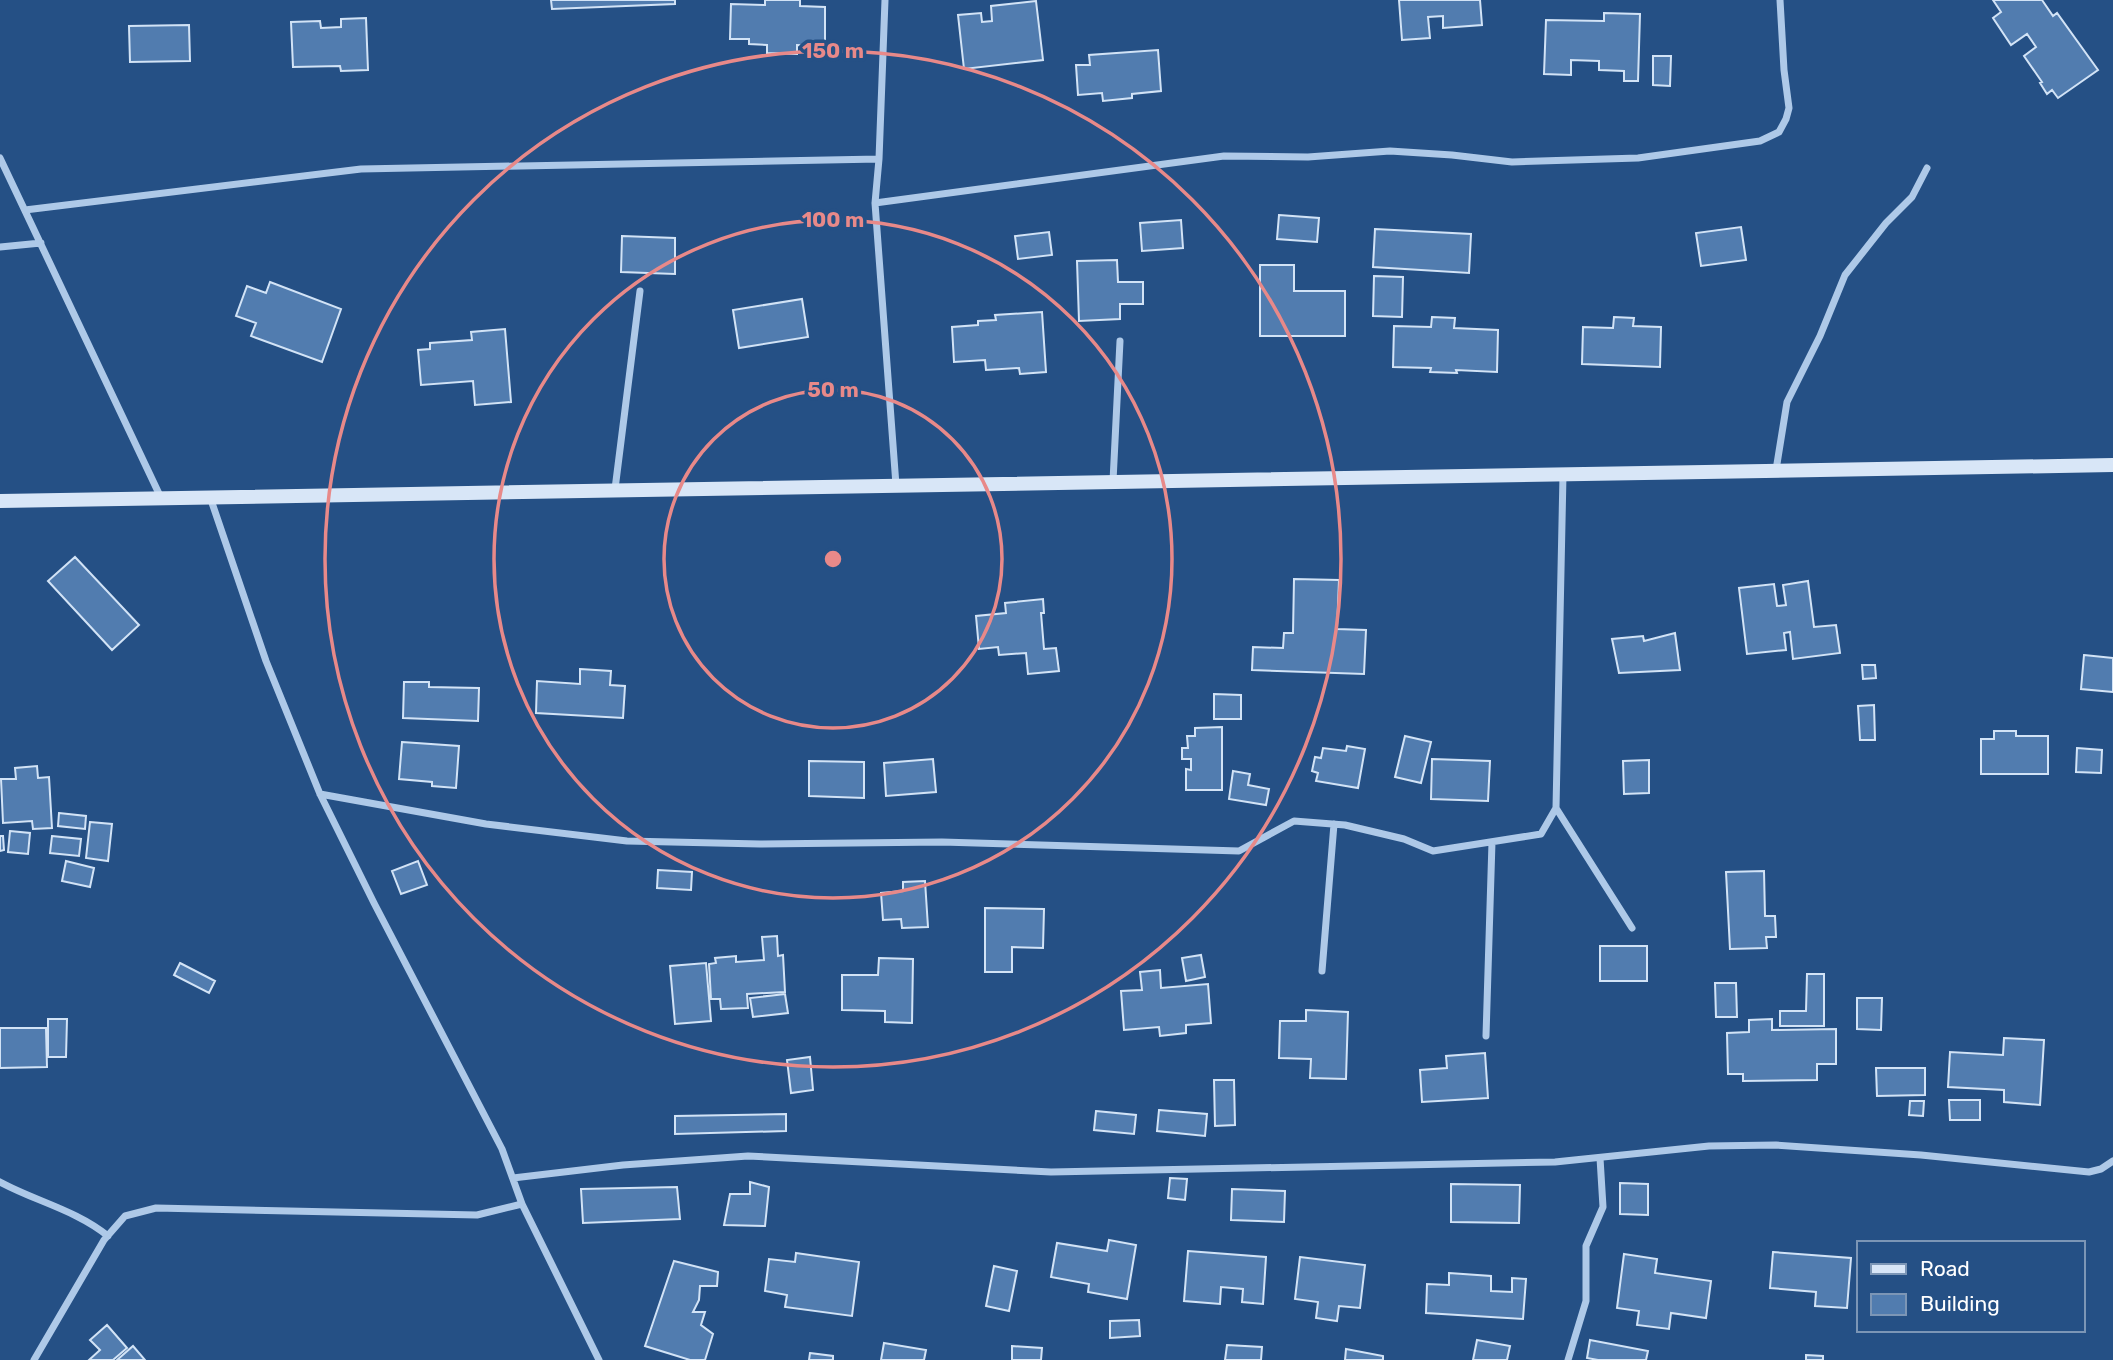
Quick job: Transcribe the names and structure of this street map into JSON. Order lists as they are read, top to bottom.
{
  "legend": ["Road", "Building"],
  "rings": ["150 m", "100 m", "50 m"]
}
